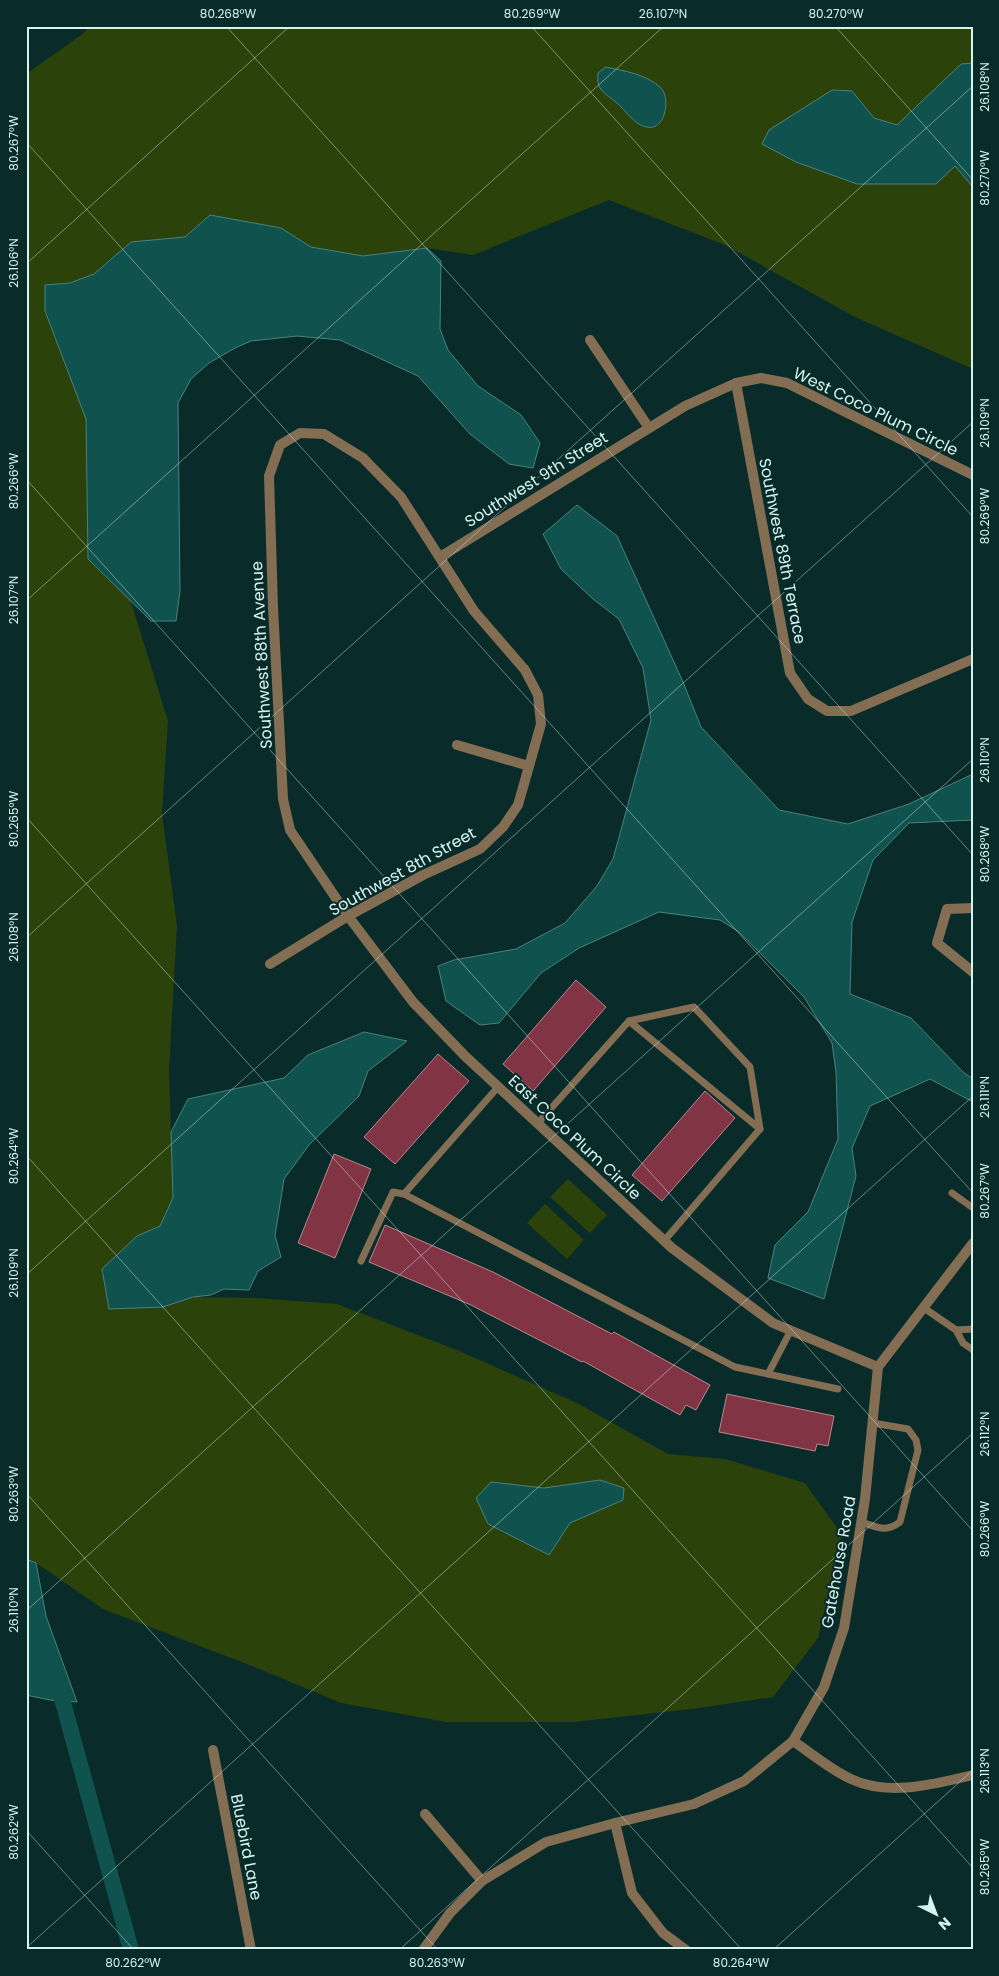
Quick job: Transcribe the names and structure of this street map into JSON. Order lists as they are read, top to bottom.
{
  "streets": {
    "street": [
      "West Coco Plum Circle",
      "Southwest 9th Street",
      "Southwest 89th Terrace",
      "Southwest 88th Avenue",
      "Southwest 8th Street",
      "East Coco Plum Circle",
      "Gatehouse Road",
      "Bluebird Lane"
    ]
  },
  "crossings": [
    ["West Coco Plum Circle", "Southwest 9th Street"],
    ["West Coco Plum Circle", "Southwest 89th Terrace"],
    ["Southwest 9th Street", "Southwest 88th Avenue"],
    ["Southwest 9th Street", "Southwest 8th Street"],
    ["Southwest 88th Avenue", "Southwest 8th Street"],
    ["Southwest 88th Avenue", "East Coco Plum Circle"],
    ["Southwest 8th Street", "East Coco Plum Circle"],
    ["East Coco Plum Circle", "Gatehouse Road"]
  ],
  "north": "bottom right",
  "coordinates": [
    "80.268°W",
    "80.269°W",
    "26.107°N",
    "80.270°W",
    "26.108°N",
    "80.267°W",
    "26.106°N",
    "26.109°N",
    "80.266°W",
    "26.110°N",
    "80.265°W",
    "26.111°N",
    "80.264°W",
    "26.112°N",
    "80.263°W",
    "26.113°N",
    "80.262°W"
  ]
}
